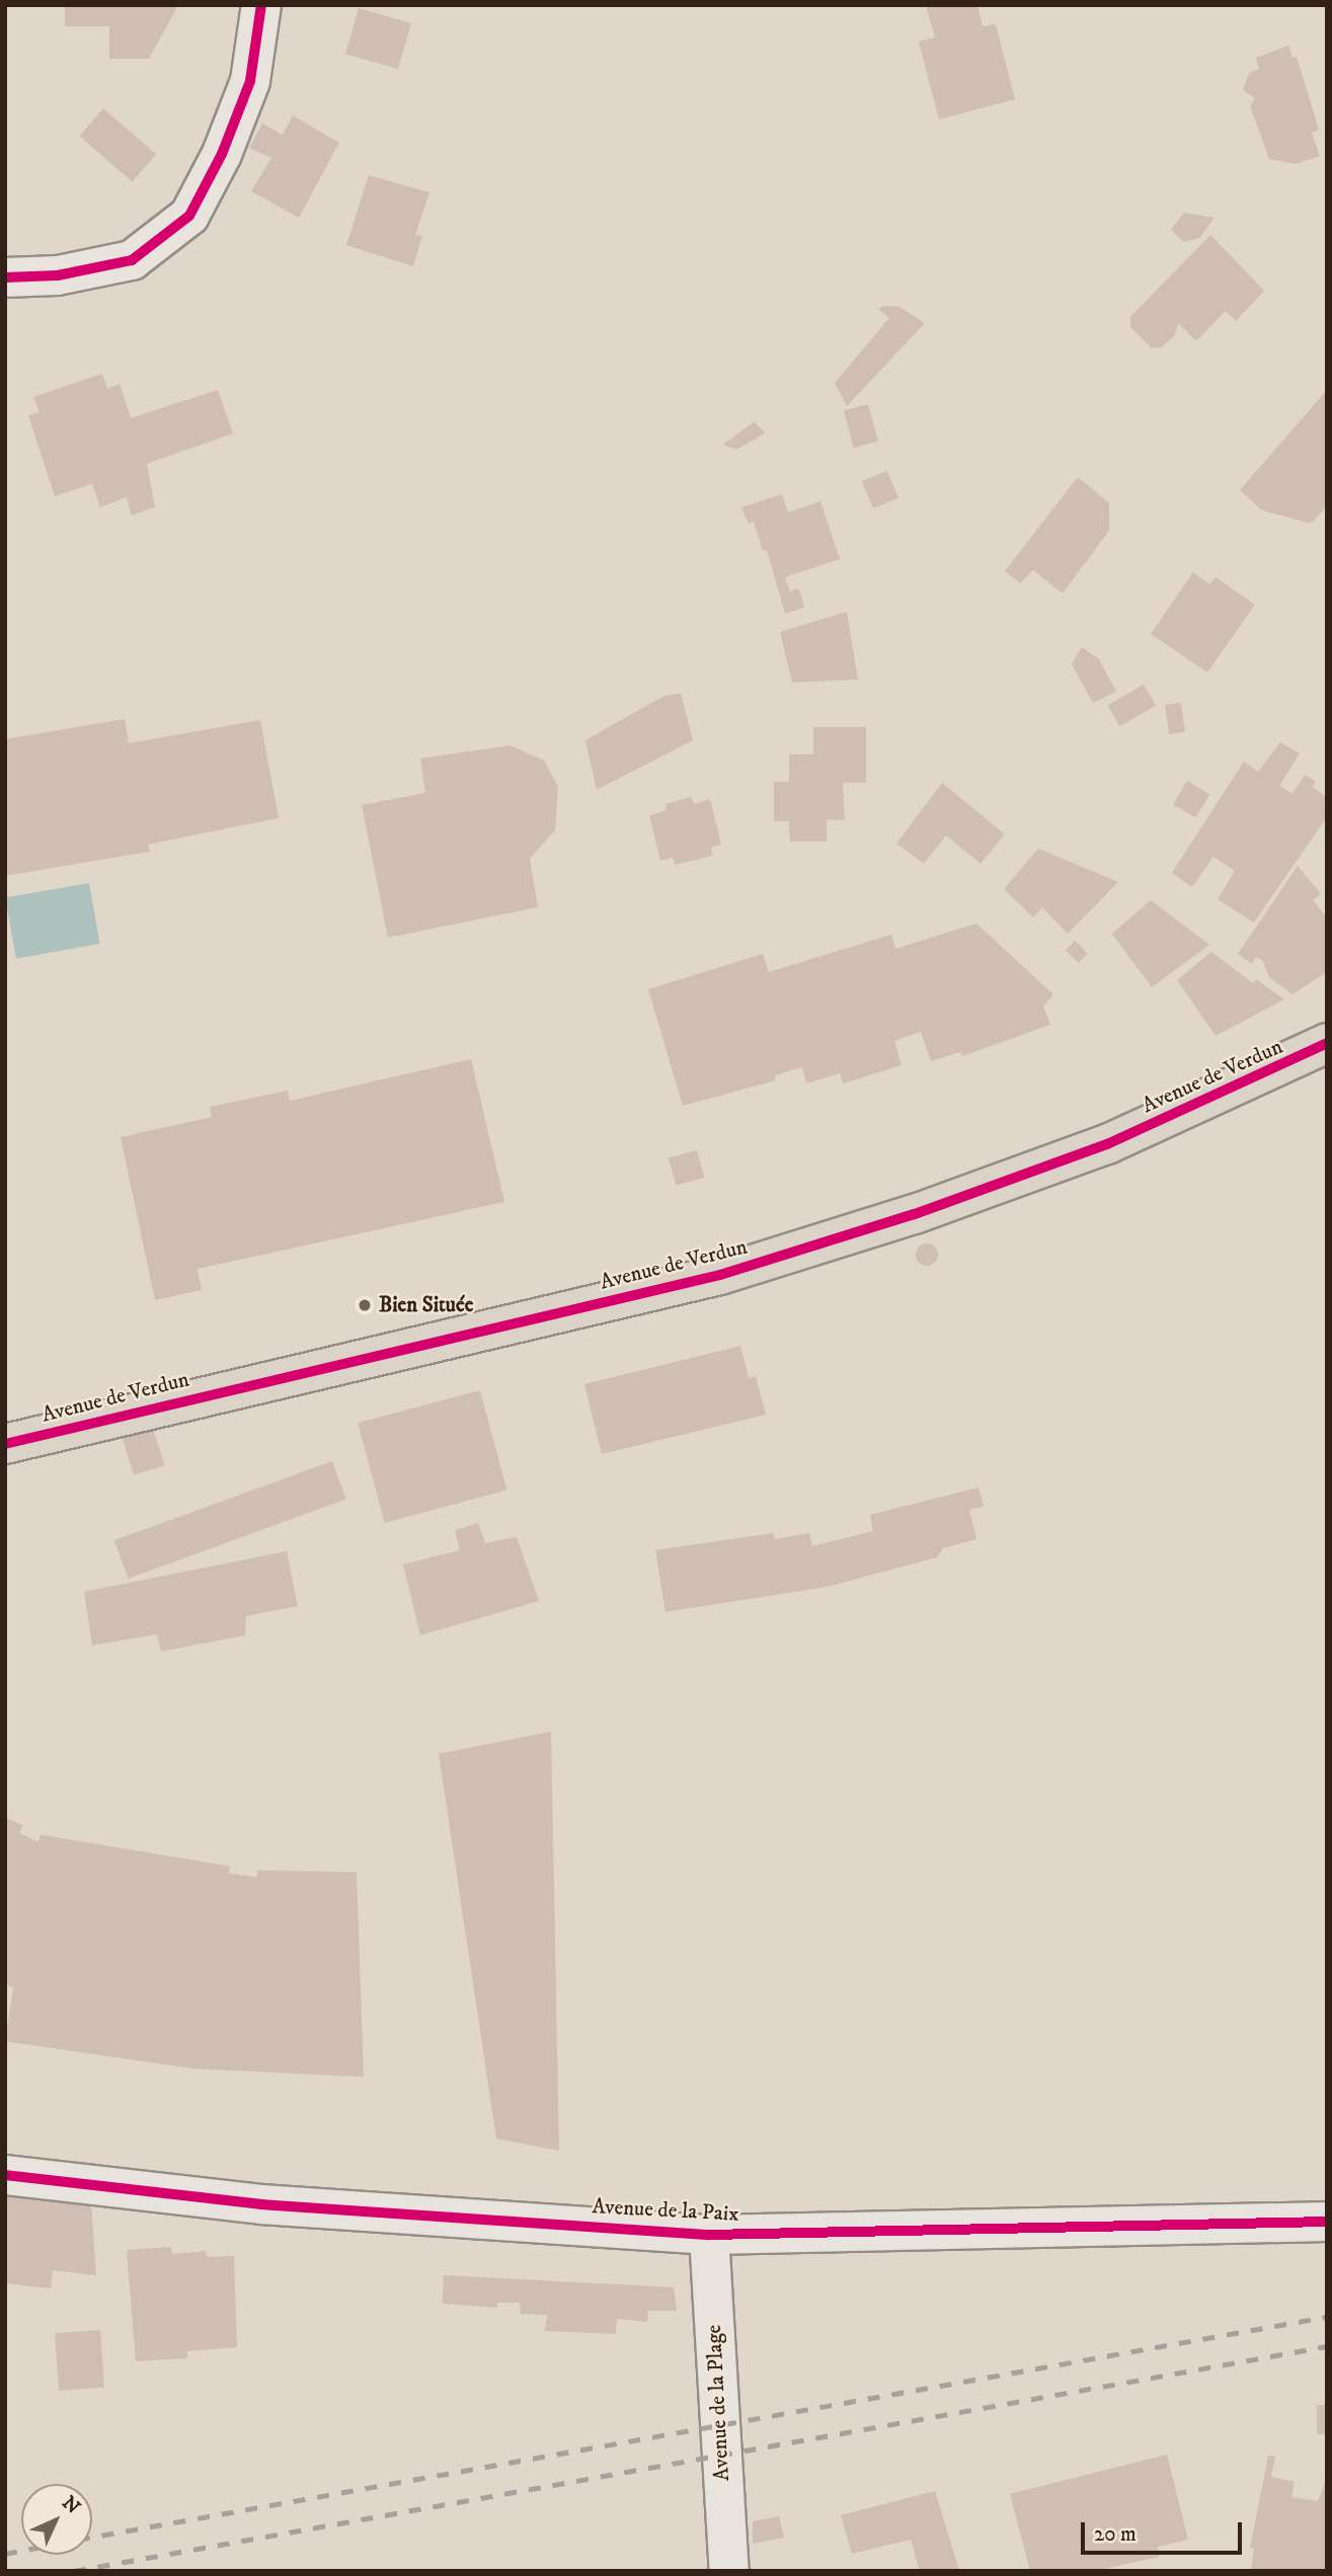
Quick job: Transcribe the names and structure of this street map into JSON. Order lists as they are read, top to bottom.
{
  "streets": {
    "main road": ["Avenue de Verdun"],
    "street": ["Avenue de la Paix", "Avenue de la Plage"]
  },
  "crossings": [
    ["Avenue de la Paix", "Avenue de la Plage"]
  ],
  "places": ["Bien Située"],
  "scale_bar": "20 m",
  "north": "top right"
}
